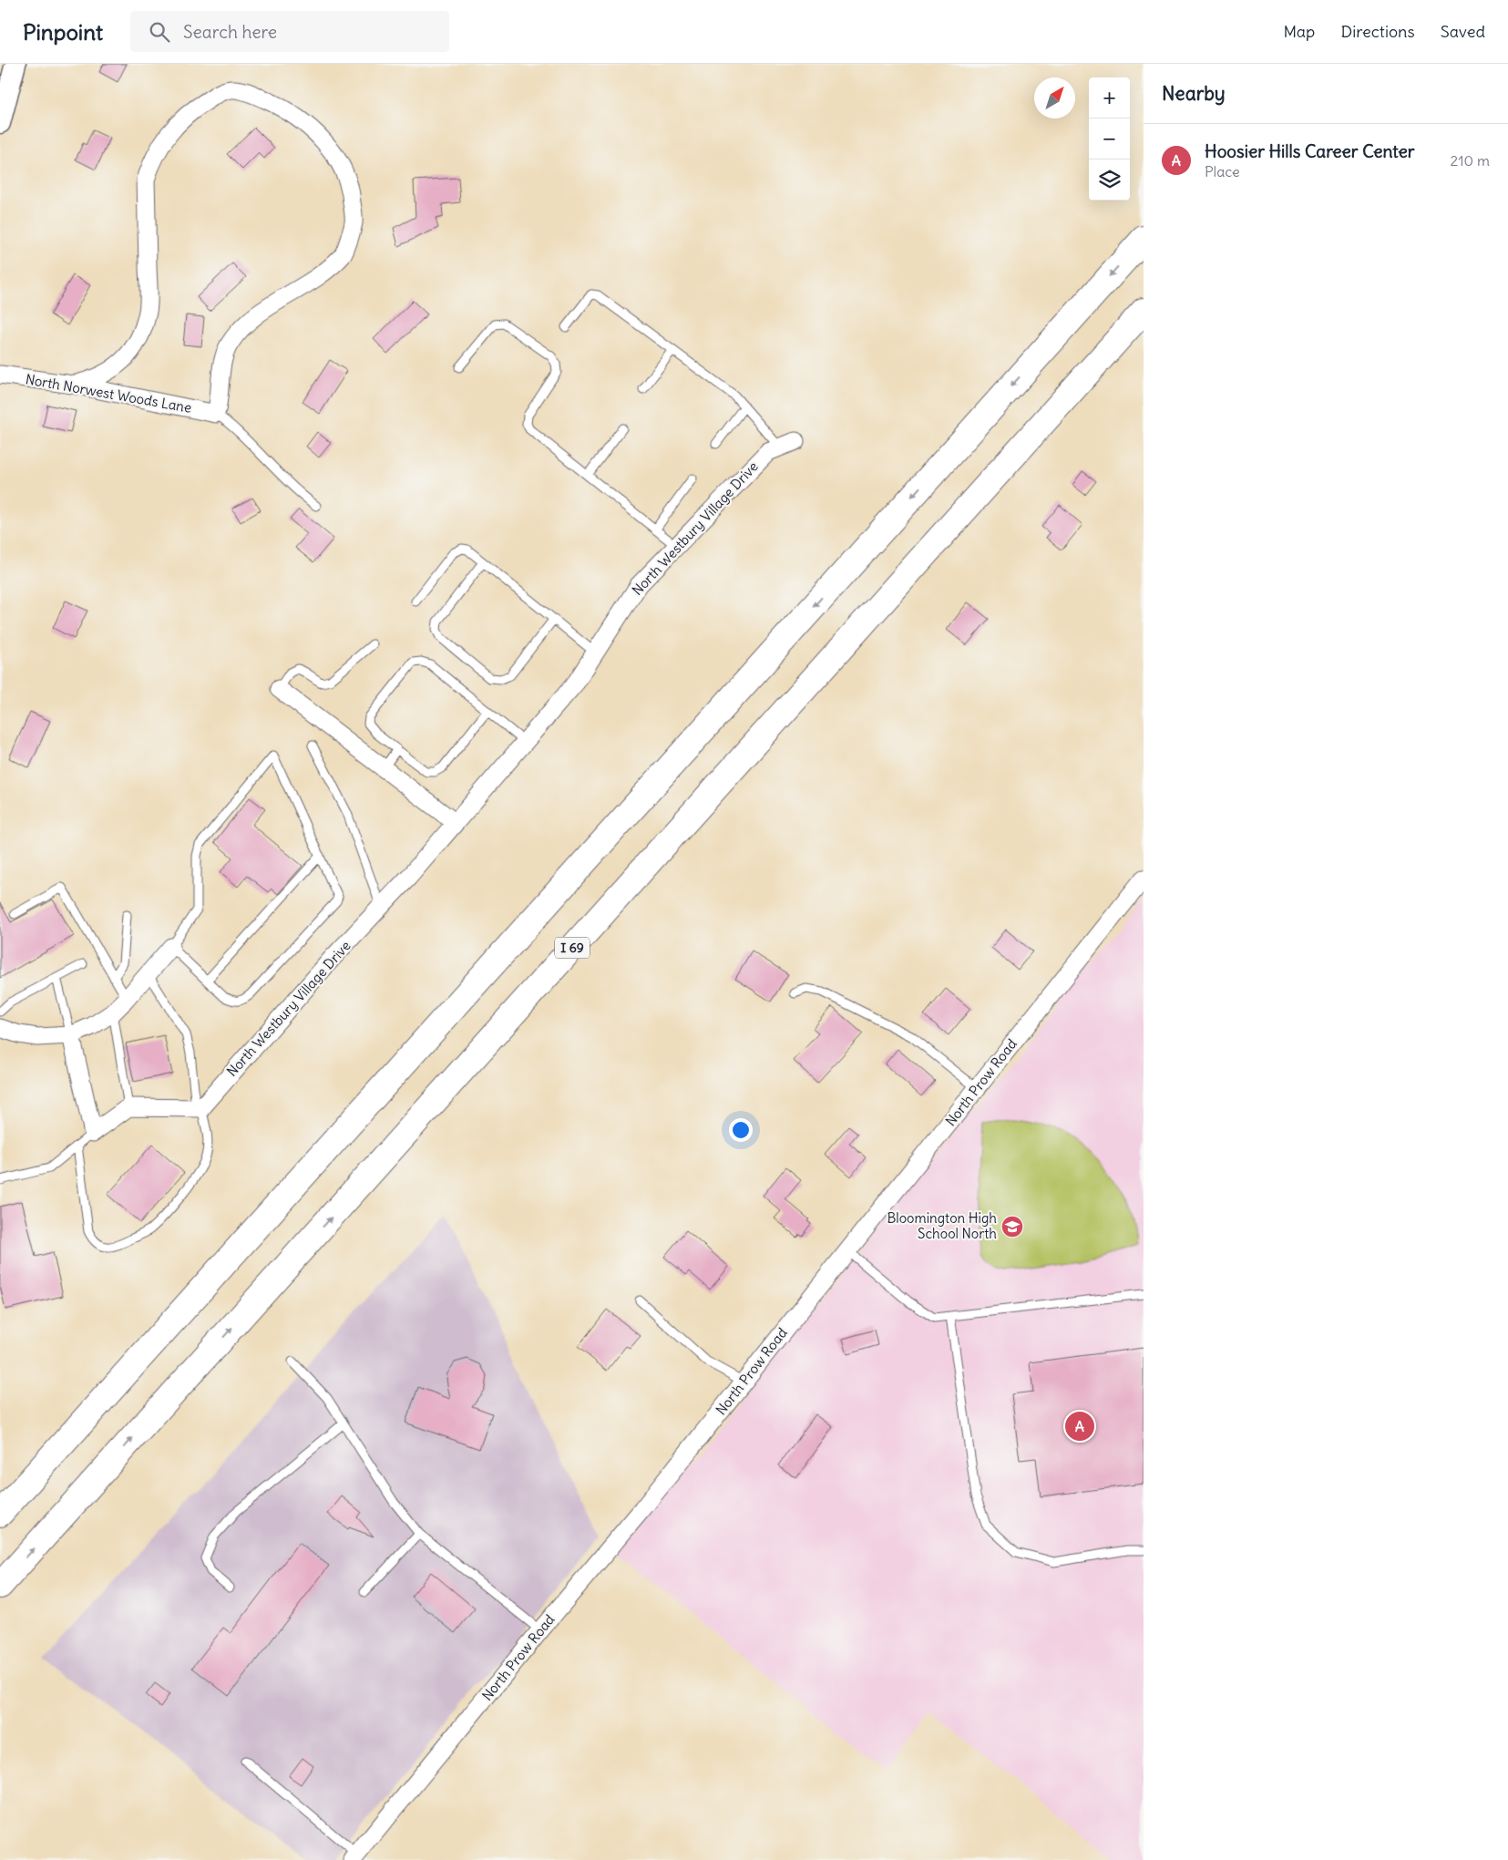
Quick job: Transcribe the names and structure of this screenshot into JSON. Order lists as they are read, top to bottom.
{
  "streets": {
    "highway": ["I 69"],
    "street": ["North Norwest Woods Lane", "North Westbury Village Drive", "North Prow Road"]
  },
  "places": {
    "school or university": ["Bloomington High School North"]
  },
  "north": "top right",
  "page": {
    "header": "Pinpoint",
    "search": "Search here",
    "nav": ["Map", "Directions", "Saved"],
    "heading": "Nearby",
    "map_buttons": ["+", "−"],
    "list": [
      {
        "mark": "A",
        "name": "Hoosier Hills Career Center",
        "note": "Place",
        "value": "210 m"
      }
    ],
    "pins": "A"
  }
}
